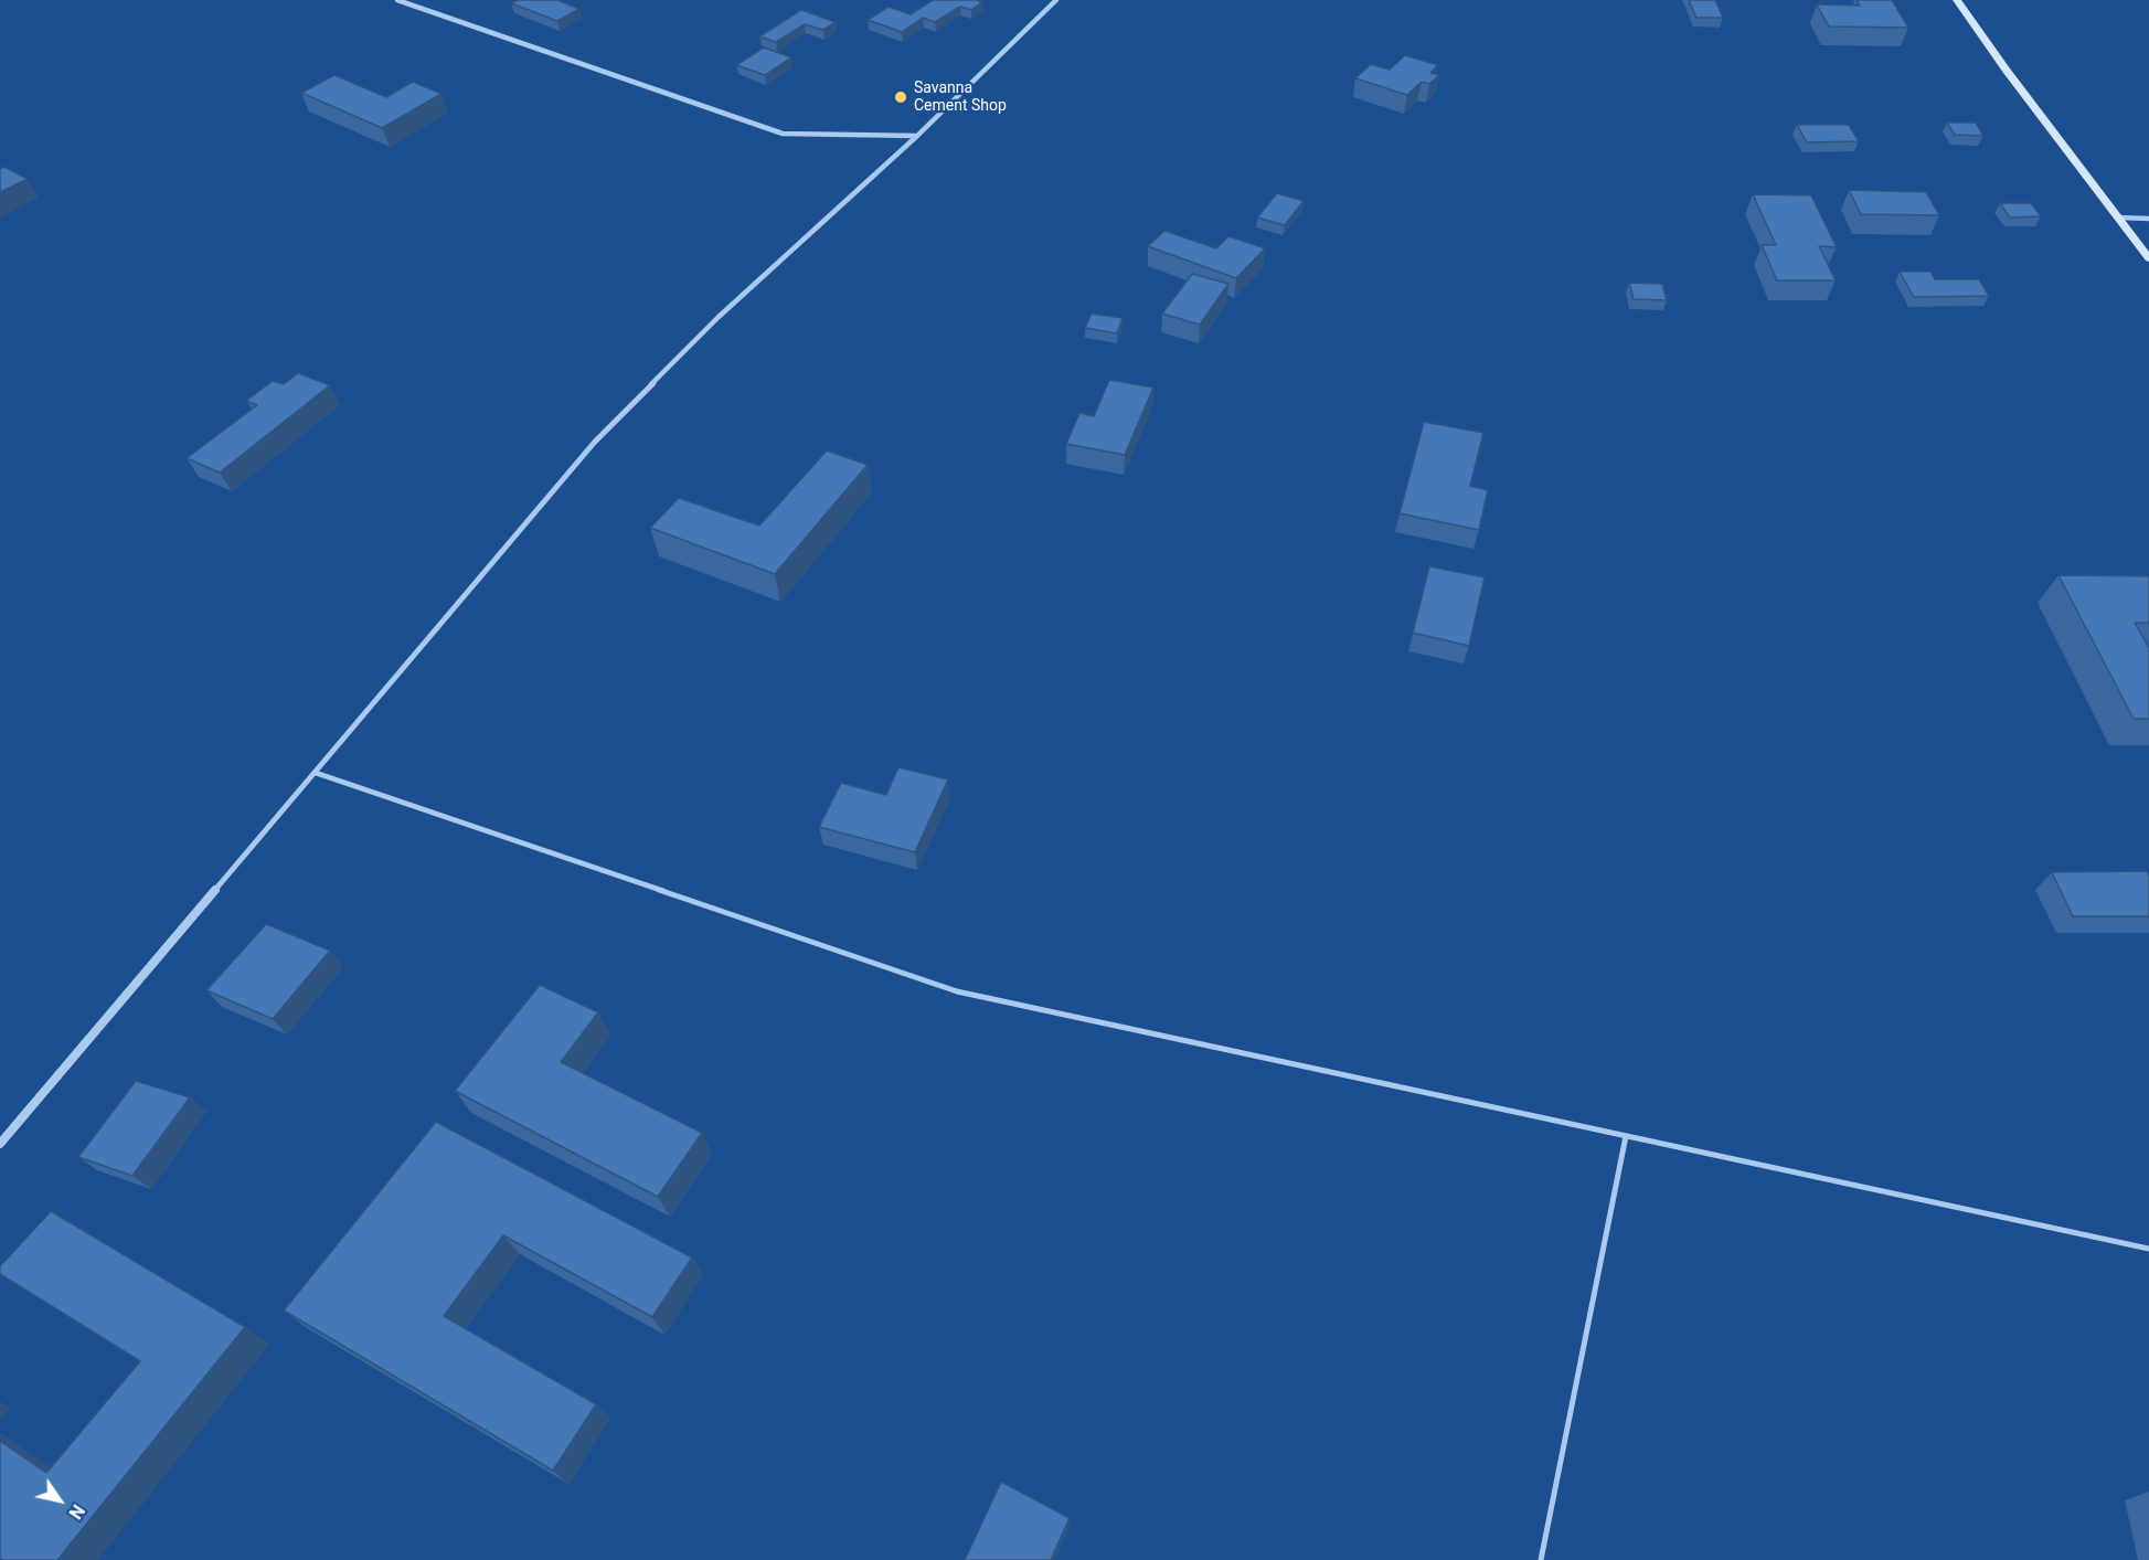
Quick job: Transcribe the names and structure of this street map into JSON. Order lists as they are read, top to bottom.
{
  "places": ["Savanna Cement Shop"],
  "north": "bottom right"
}
